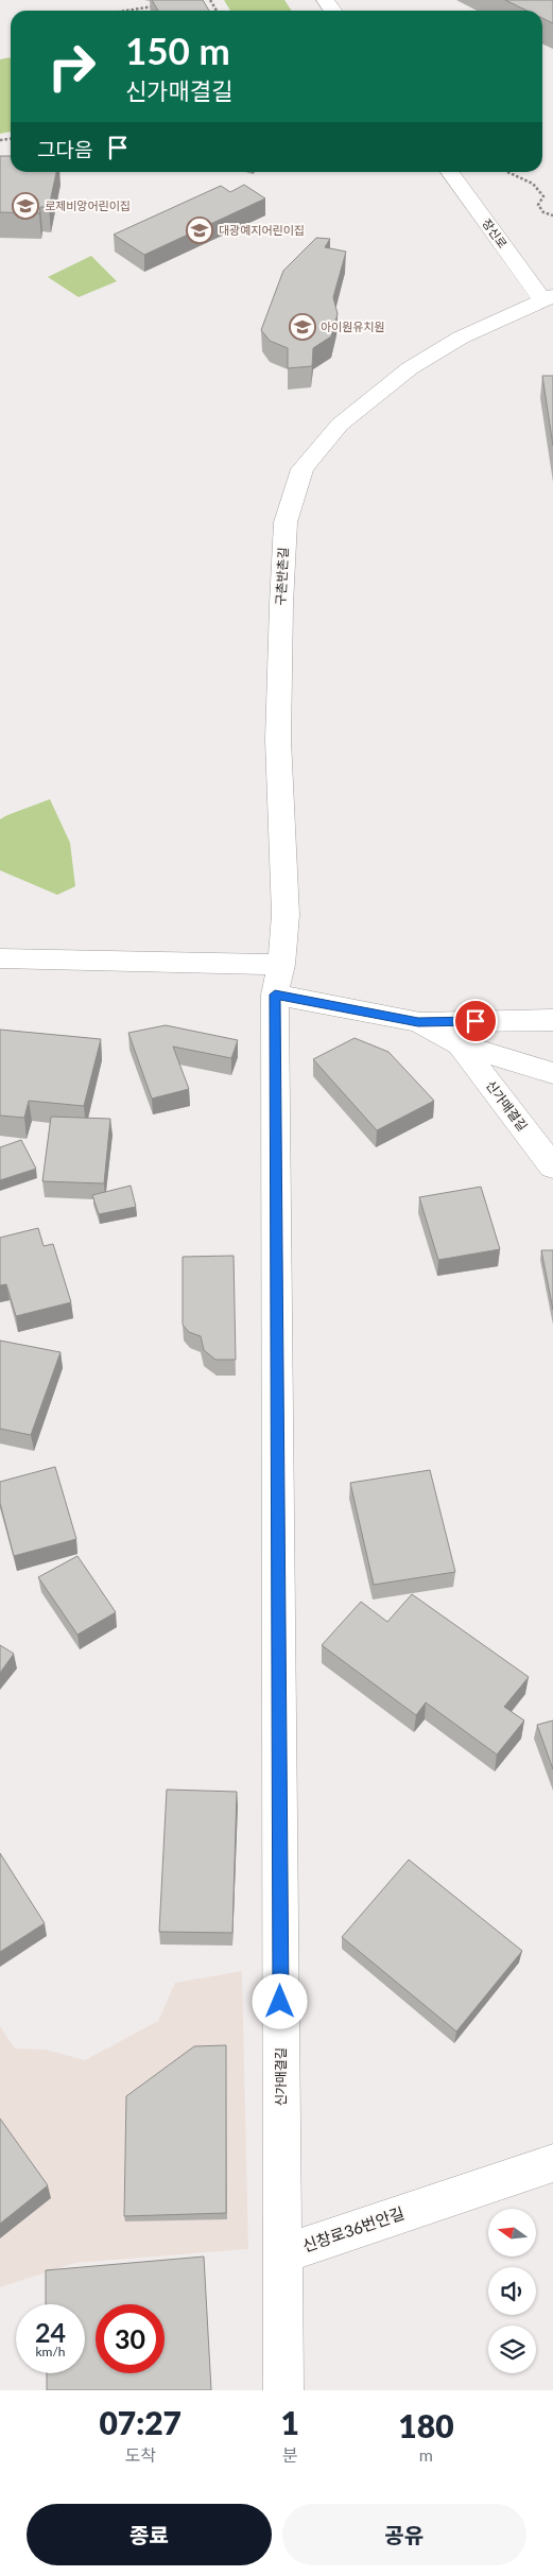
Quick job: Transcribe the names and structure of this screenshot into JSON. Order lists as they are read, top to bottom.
{
  "streets": {
    "street": [
      "장신로",
      "구촌반촌길",
      "신가매결길",
      "신창로36번안길"
    ]
  },
  "crossings": [
    ["장신로", "구촌반촌길"],
    ["구촌반촌길", "신가매결길"],
    ["신가매결길", "신창로36번안길"]
  ],
  "places": {
    "school or university": ["로제비앙어린이집", "대광예지어린이집", "아이원유치원"]
  },
  "north": "left",
  "page": {
    "turn": ["150 m", "신가매결길"],
    "then": "그다음",
    "speed": "24 km/h",
    "limit": "30",
    "eta": [
      "07:27",
      "도착",
      "1",
      "분",
      "180",
      "m"
    ],
    "buttons": ["종료", "공유"]
  }
}
